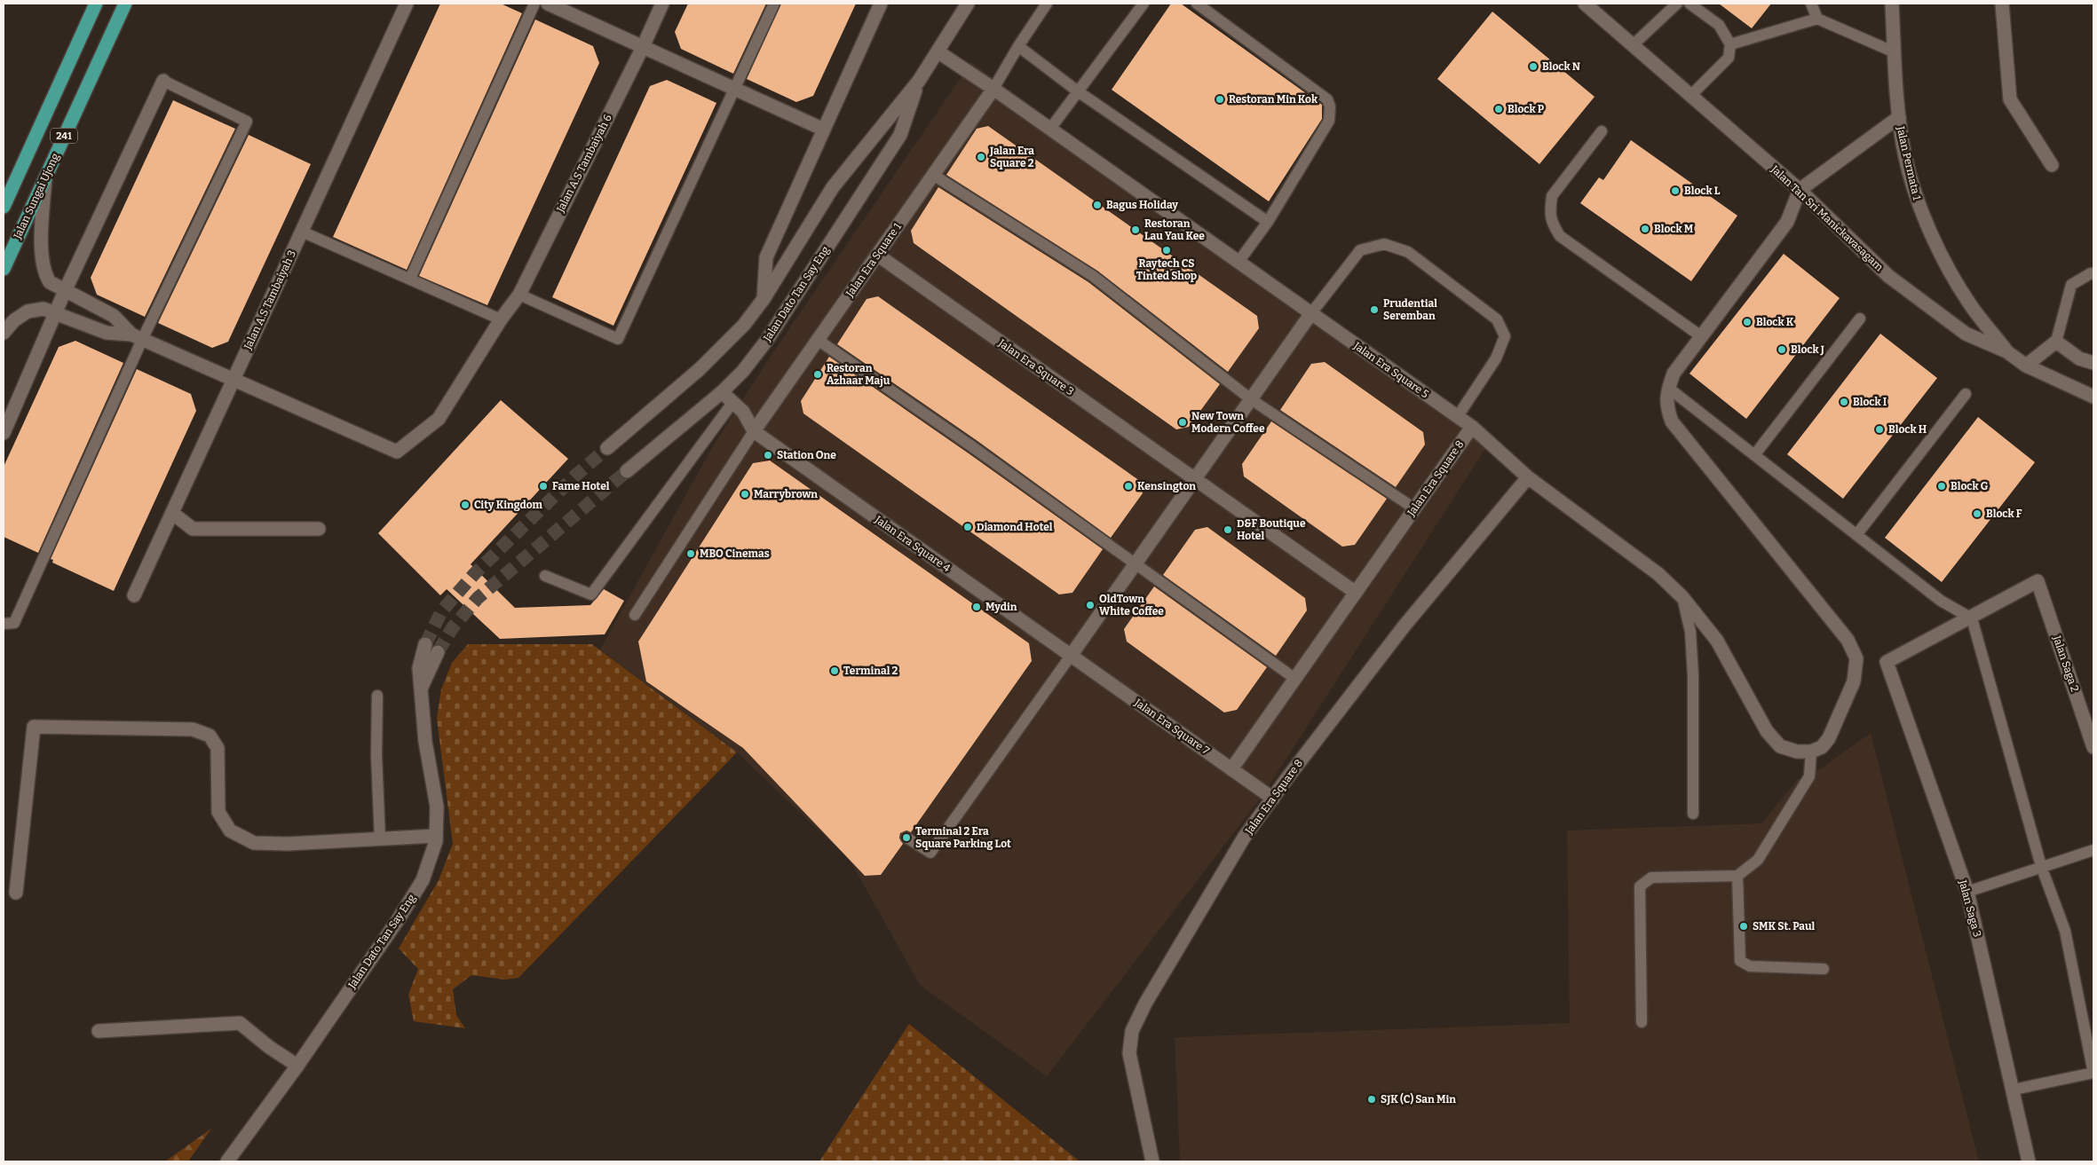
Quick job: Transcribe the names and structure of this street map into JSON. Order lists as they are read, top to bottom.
{
  "streets": {
    "highway": ["241", "Jalan Sungai Ujong"],
    "street": [
      "Jalan A.S Tambaiyah 6",
      "Jalan Permata 1",
      "Jalan Tan Sri Manickavasagam",
      "Jalan Era Square 1",
      "Jalan Dato Tan Say Eng",
      "Jalan A.S Tambaiyah 3",
      "Jalan Era Square 3",
      "Jalan Era Square 5",
      "Jalan Era Square 8",
      "Jalan Era Square 4",
      "Jalan Saga 2",
      "Jalan Era Square 7",
      "Jalan Saga 3"
    ]
  },
  "crossings": [
    ["Jalan A.S Tambaiyah 6", "Jalan A.S Tambaiyah 3"],
    ["Jalan Permata 1", "Jalan Tan Sri Manickavasagam"],
    ["Jalan Era Square 1", "Jalan Era Square 3"],
    ["Jalan Era Square 1", "Jalan Era Square 4"],
    ["Jalan Era Square 3", "Jalan Era Square 8"],
    ["Jalan Era Square 5", "Jalan Era Square 8"],
    ["Jalan Era Square 8", "Jalan Era Square 7"],
    ["Jalan Era Square 4", "Jalan Era Square 7"],
    ["Jalan Saga 2", "Jalan Saga 3"]
  ],
  "places": [
    "Block N",
    "Restoran Min Kok",
    "Block P",
    "Jalan Era Square 2",
    "Block L",
    "Bagus Holiday",
    "Block M",
    "Restoran Lau Yau Kee",
    "Raytech CS Tinted Shop",
    "Prudential Seremban",
    "Block K",
    "Block J",
    "Restoran Azhaar Maju",
    "Block I",
    "New Town Modern Coffee",
    "Block H",
    "Station One",
    "Fame Hotel",
    "Kensington",
    "Block G",
    "Marrybrown",
    "City Kingdom",
    "Block F",
    "Diamond Hotel",
    "D&F Boutique Hotel",
    "MBO Cinemas",
    "OldTown White Coffee",
    "Mydin",
    "Terminal 2",
    "Terminal 2 Era Square Parking Lot",
    "SMK St. Paul",
    "SJK (C) San Min"
  ]
}
